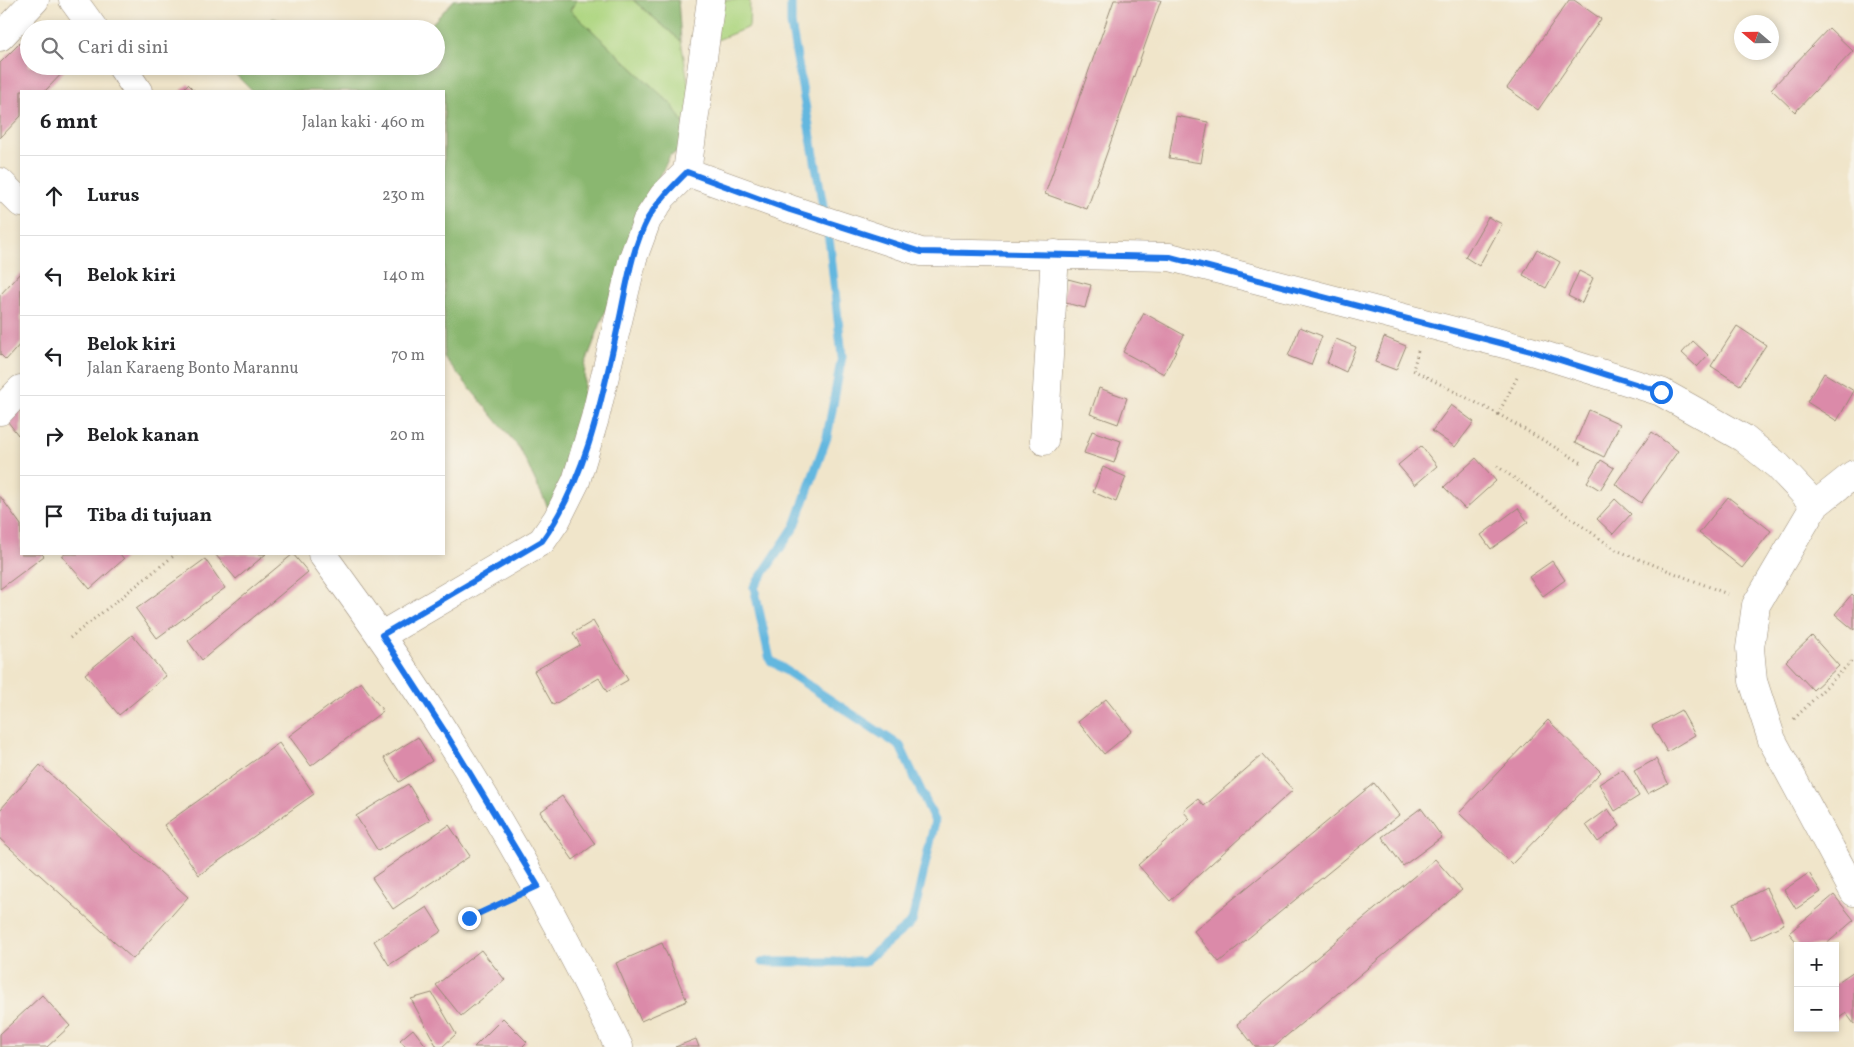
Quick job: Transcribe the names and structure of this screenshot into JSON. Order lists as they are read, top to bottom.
{
  "north": "left",
  "page": {
    "search": "Cari di sini",
    "heading": ["6 mnt", "Jalan kaki · 460 m"],
    "list": [
      ["Lurus", "230 m"],
      ["Belok kiri", "140 m"],
      ["Belok kiri", "Jalan Karaeng Bonto Marannu", "70 m"],
      ["Belok kanan", "20 m"],
      "Tiba di tujuan"
    ],
    "map_buttons": ["+", "−"]
  }
}
